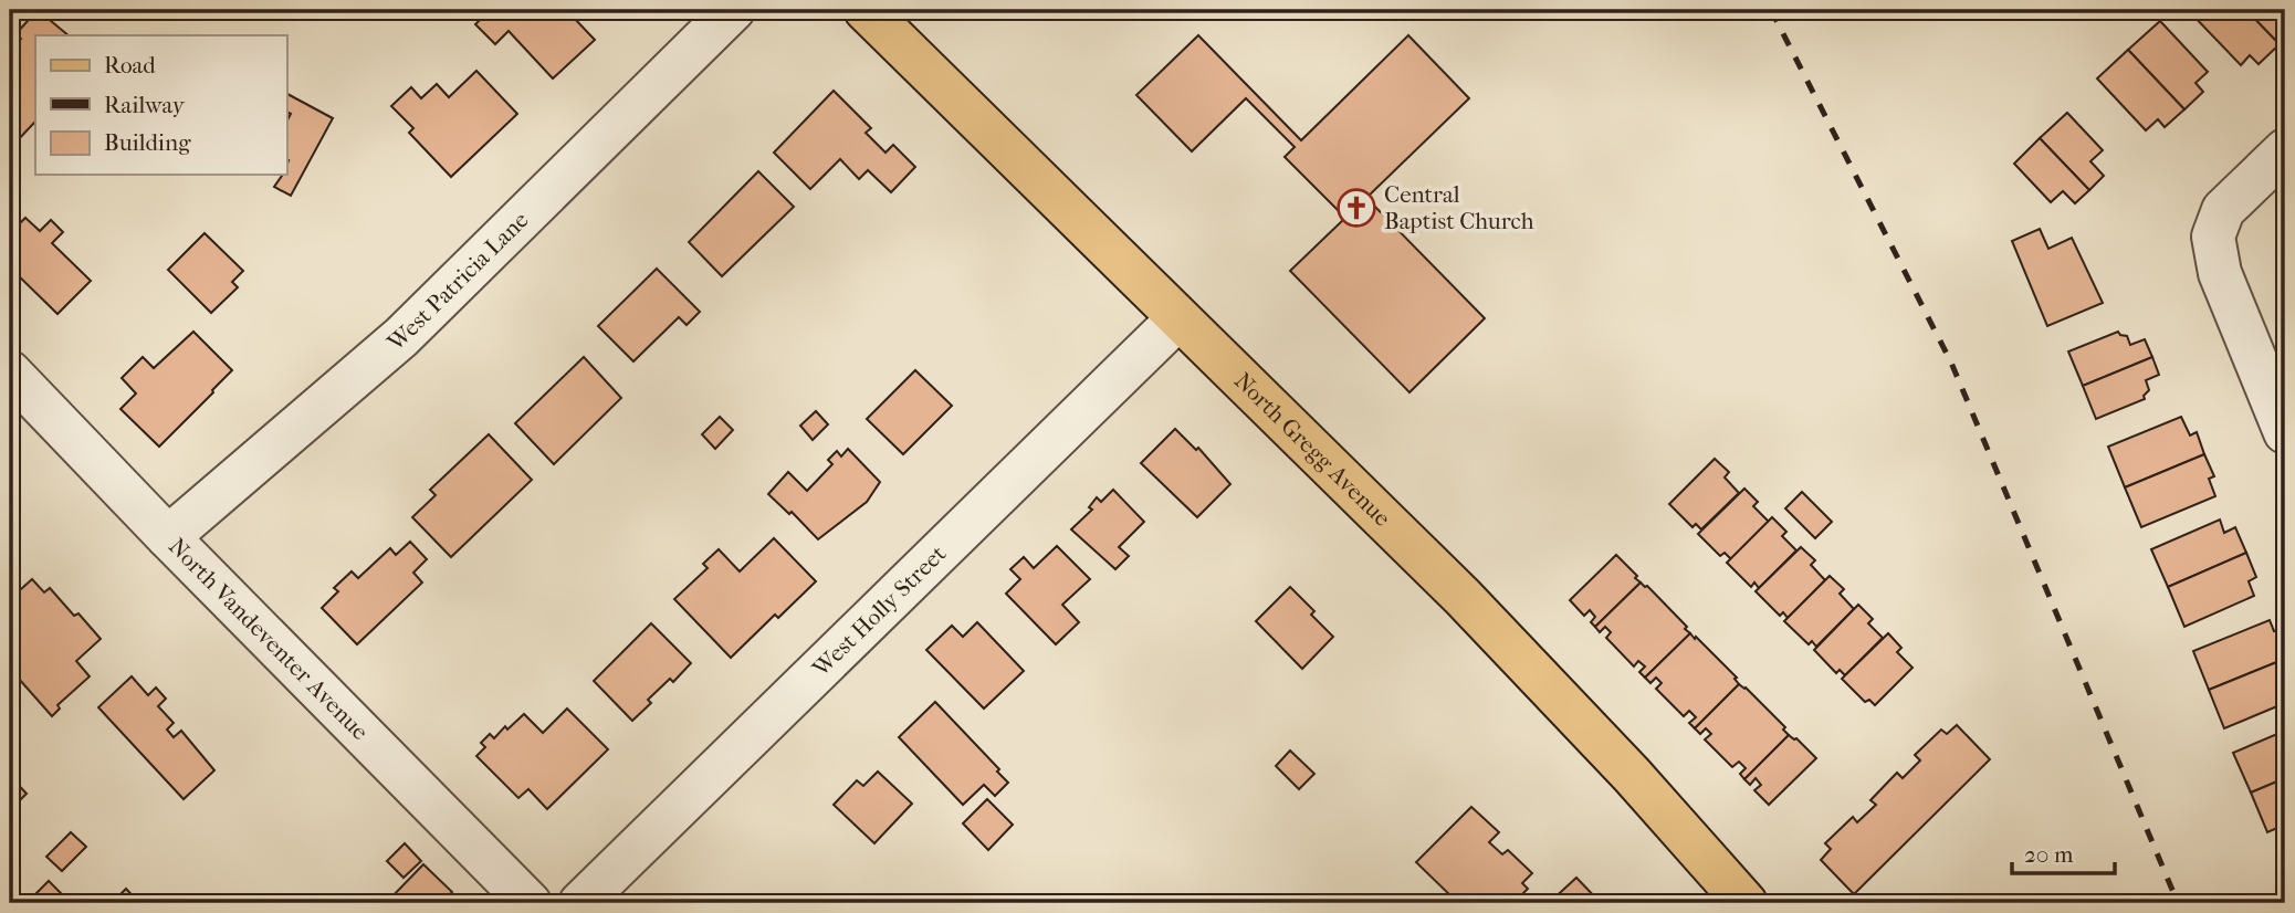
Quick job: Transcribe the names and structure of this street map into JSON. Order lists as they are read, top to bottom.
{
  "streets": {
    "main road": ["North Gregg Avenue"],
    "street": ["West Patricia Lane", "West Holly Street", "North Vandeventer Avenue"]
  },
  "crossings": [
    ["West Patricia Lane", "North Vandeventer Avenue"],
    ["North Gregg Avenue", "West Holly Street"]
  ],
  "places": {
    "church": ["Central Baptist Church"]
  },
  "legend": ["Road", "Railway", "Building"],
  "scale_bar": "20 m"
}
